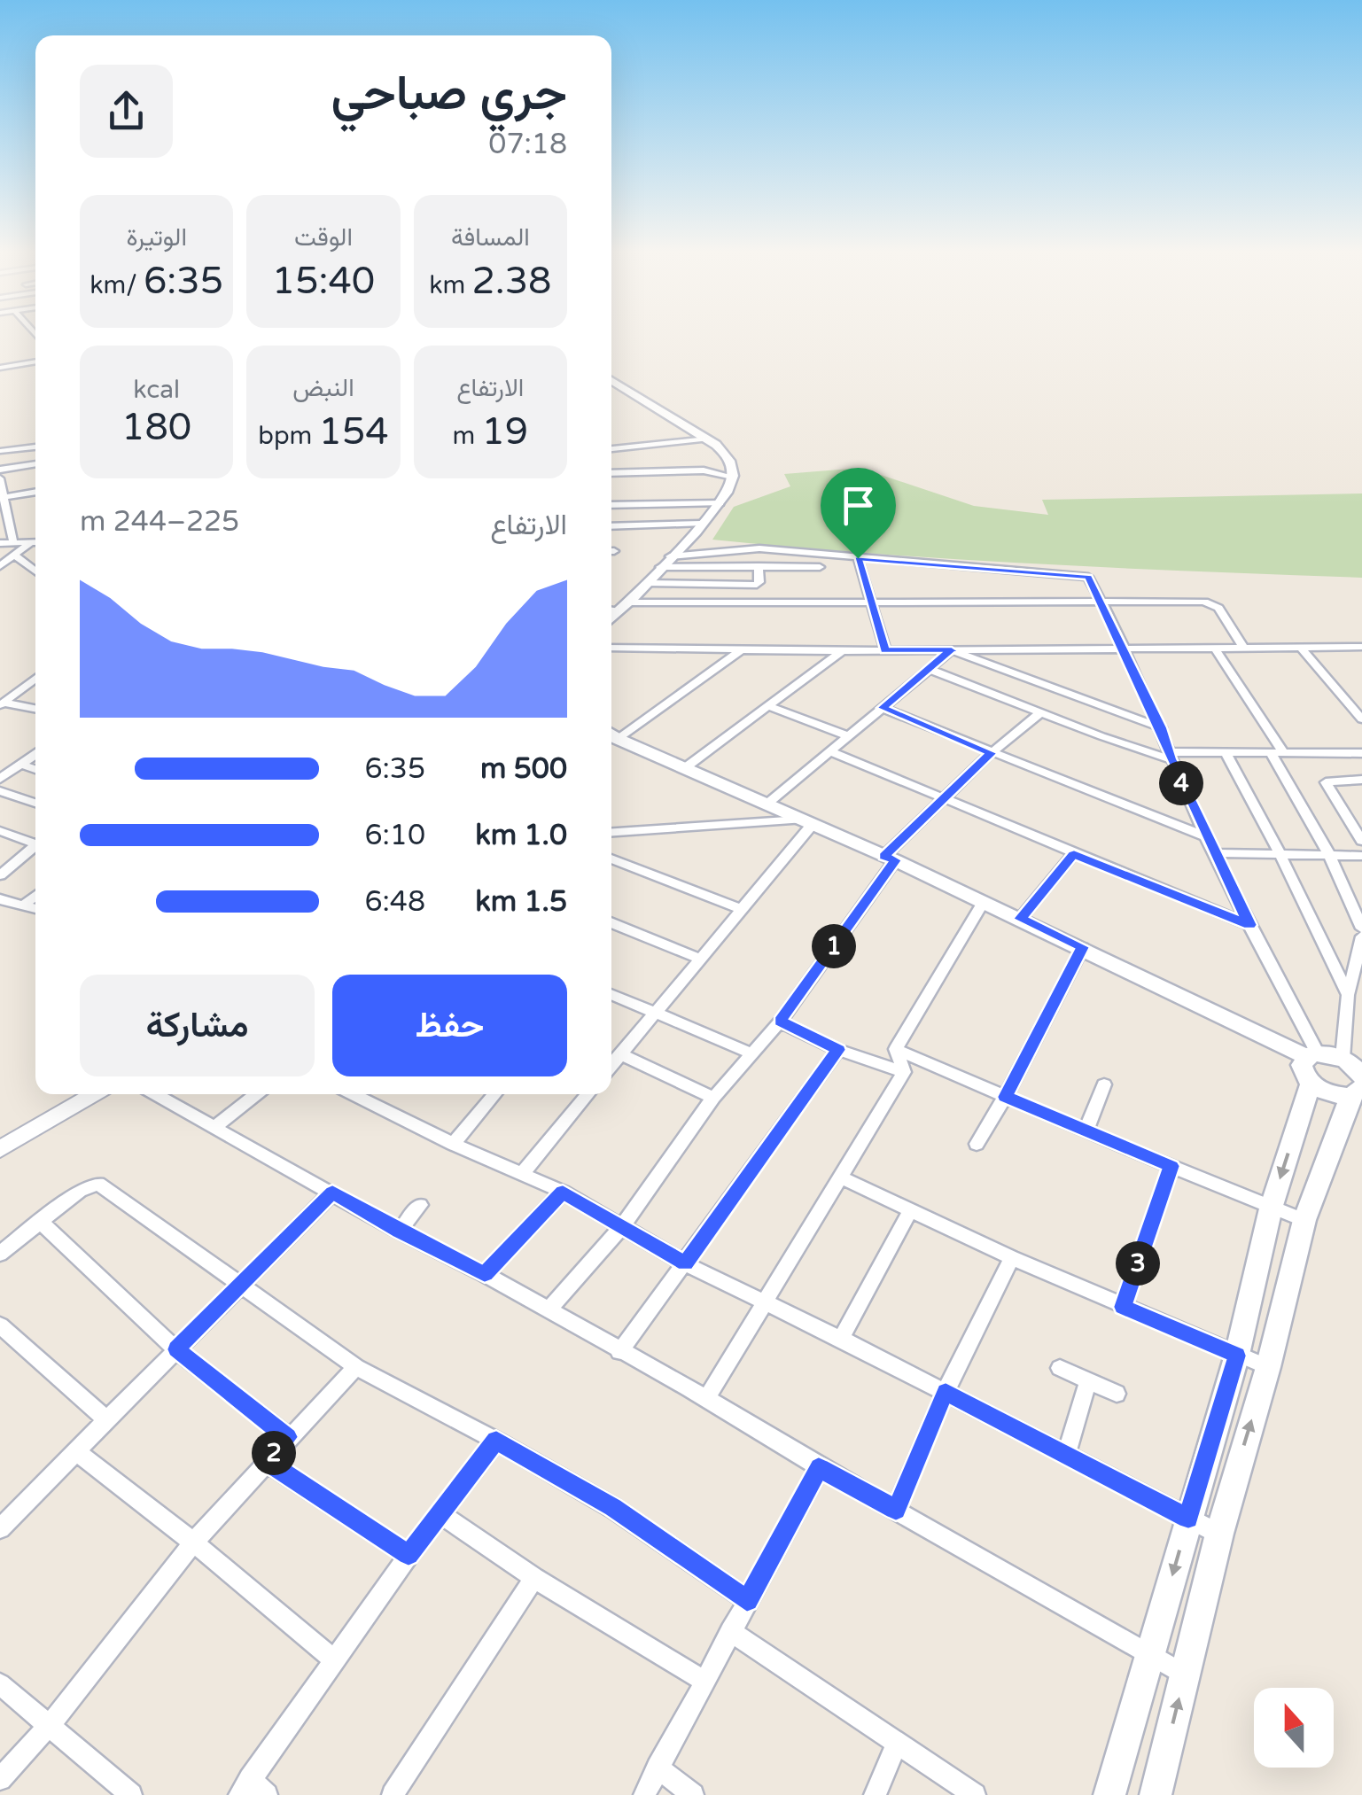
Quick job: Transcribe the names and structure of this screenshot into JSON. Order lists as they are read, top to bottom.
{
  "north": "top",
  "page": {
    "heading": ["جري صباحي", "07:18"],
    "stats": [
      ["المسافة", "2.38 km"],
      ["الوقت", "15:40"],
      ["الوتيرة", "6:35 /km"],
      ["الارتفاع", "19 m"],
      ["النبض", "154 bpm"],
      ["kcal", "180"]
    ],
    "chart": ["الارتفاع", "225–244 m"],
    "list": [
      {
        "name": "500 m",
        "note": "6:35"
      },
      {
        "name": "1.0 km",
        "note": "6:10"
      },
      {
        "name": "1.5 km",
        "note": "6:48"
      }
    ],
    "pins": [
      "4",
      "1",
      "3",
      "2"
    ],
    "buttons": ["حفظ", "مشاركة"]
  }
}
